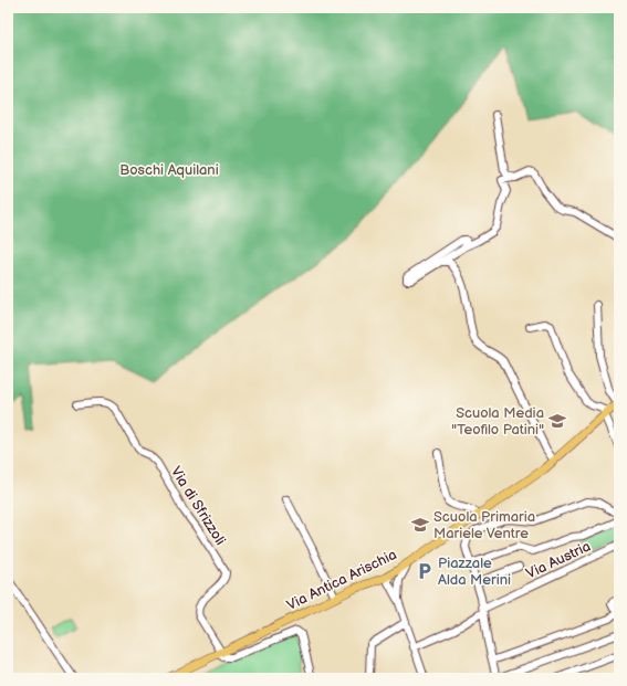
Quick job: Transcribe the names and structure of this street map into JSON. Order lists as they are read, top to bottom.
{
  "streets": {
    "main road": ["Via Antica Arischia"],
    "street": ["Via di Sfrizzoli", "Via Austria"]
  },
  "crossings": [
    ["Via di Sfrizzoli", "Via Antica Arischia"]
  ],
  "parks": ["Boschi Aquilani"],
  "places": {
    "school or university": ["Scuola Media \"Teofilo Patini\"", "Scuola Primaria Mariele Ventre"],
    "parking": ["Piazzale Alda Merini"]
  }
}
